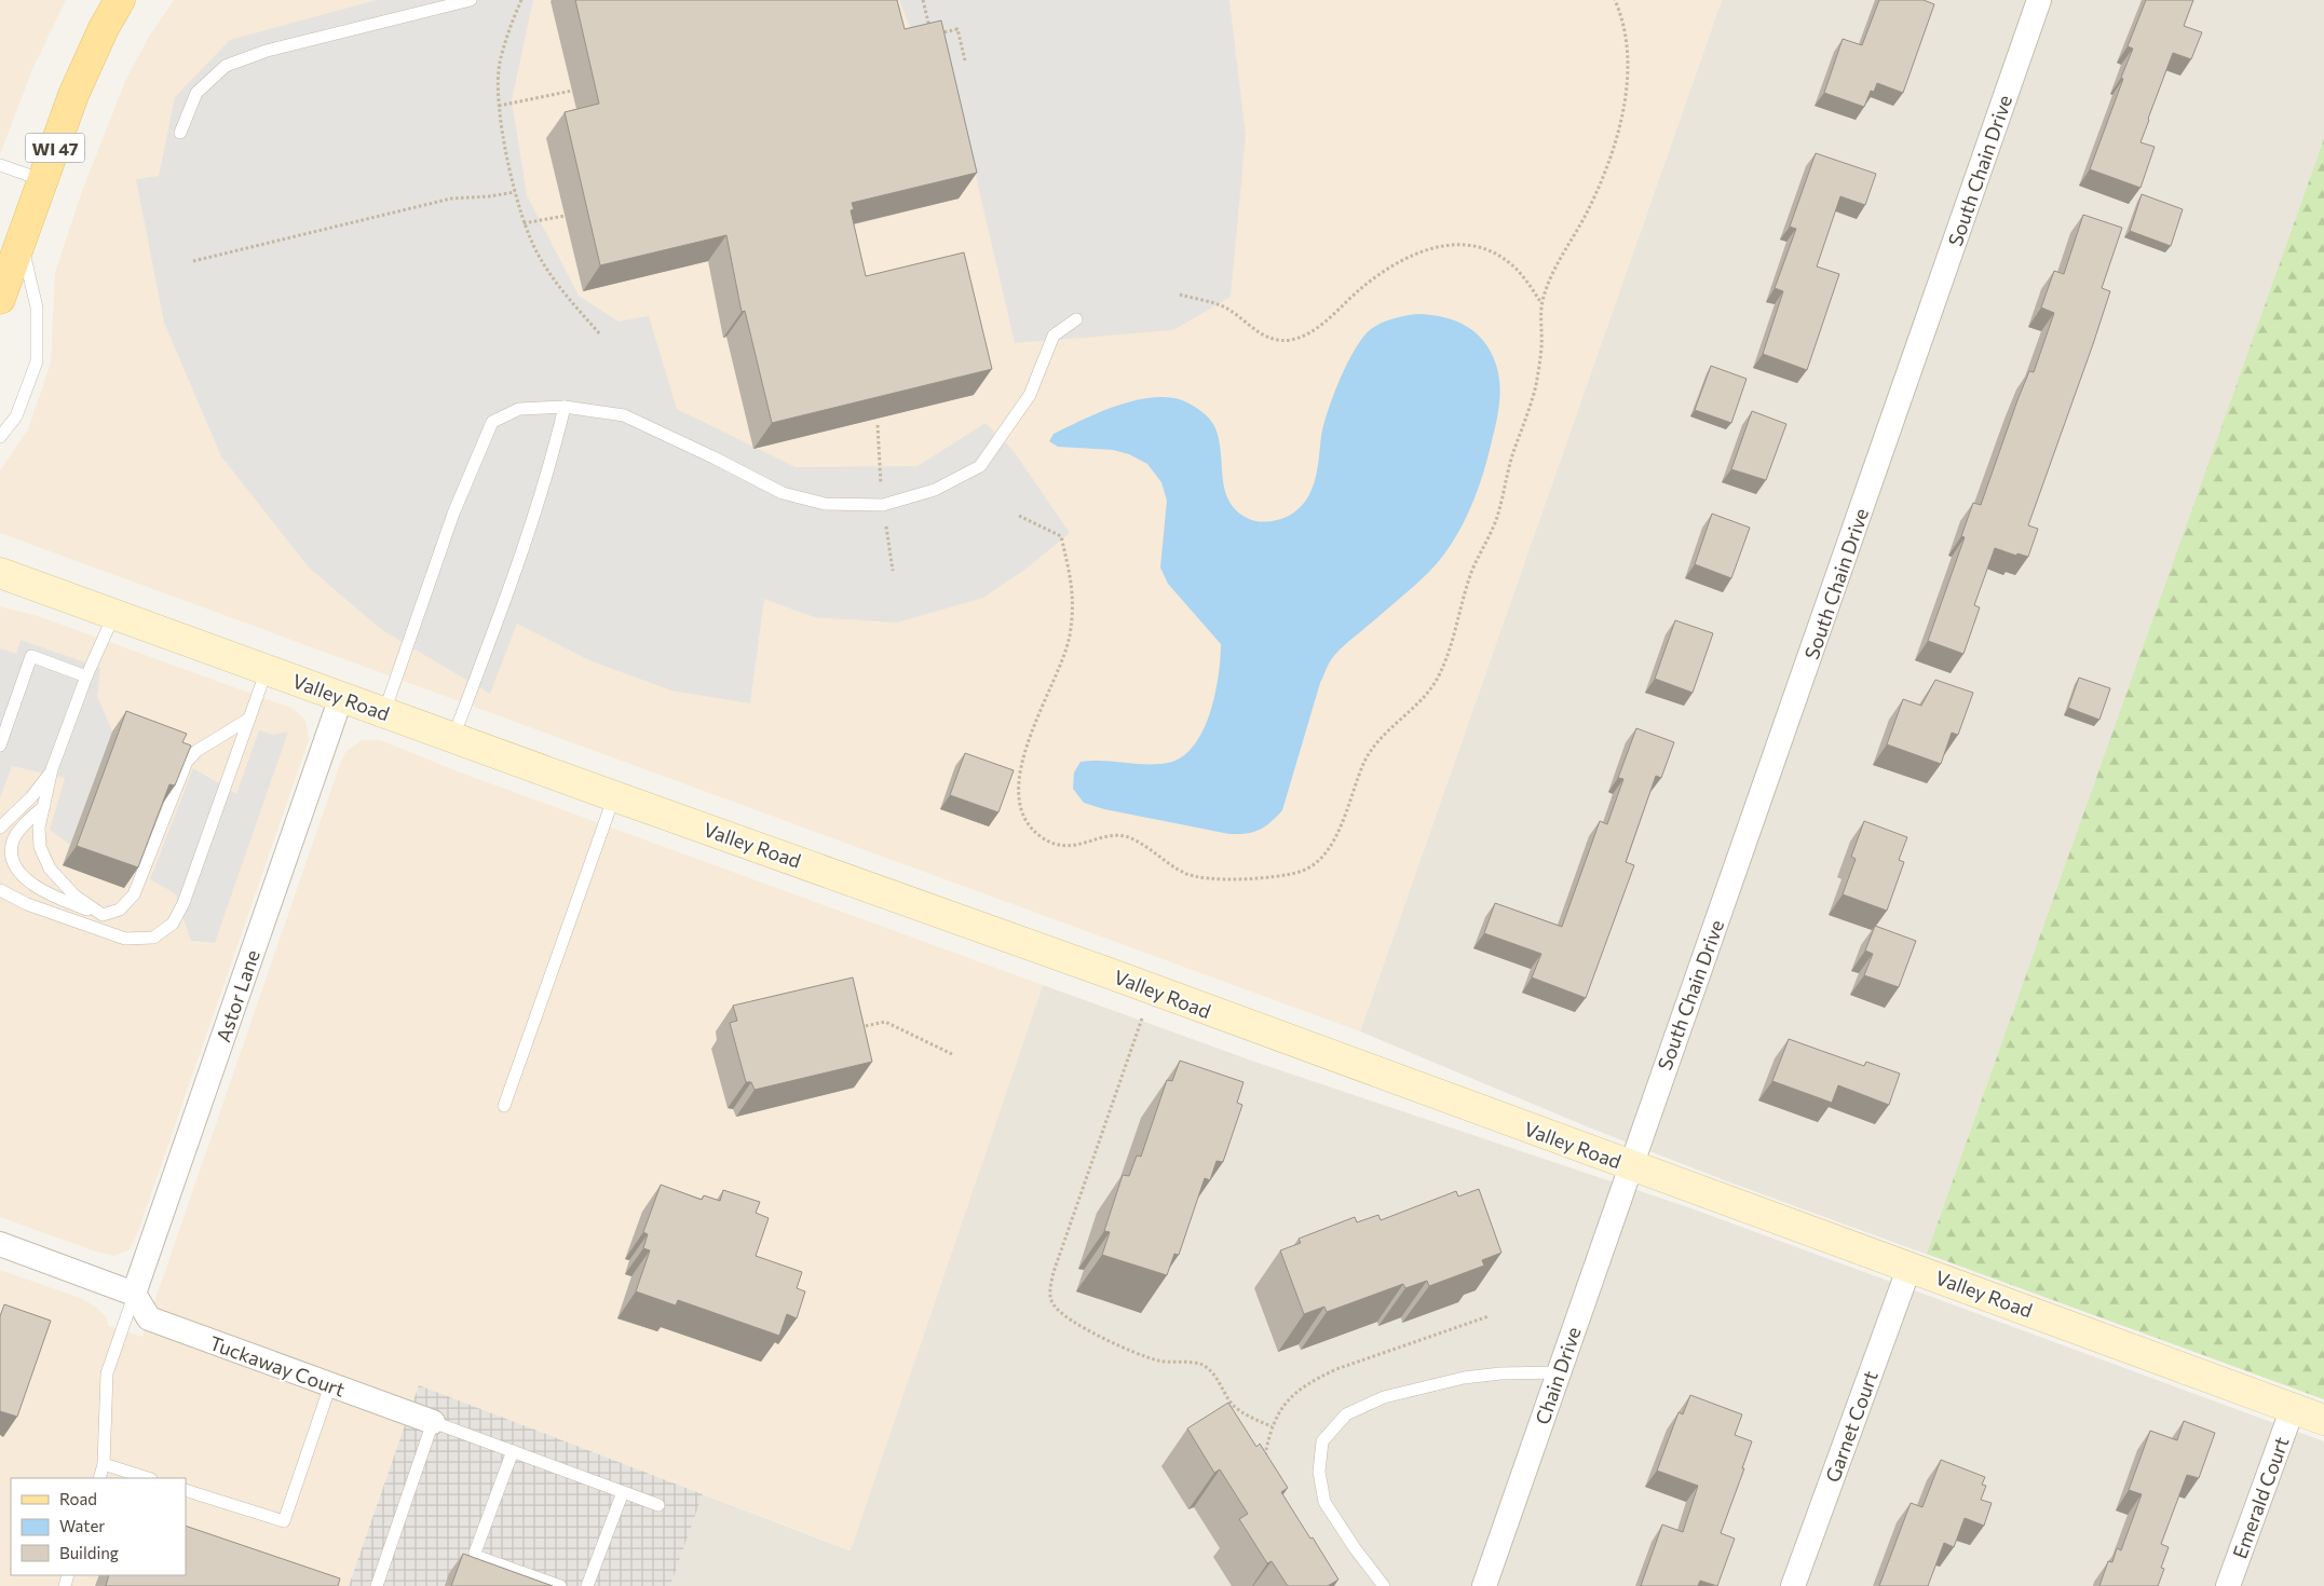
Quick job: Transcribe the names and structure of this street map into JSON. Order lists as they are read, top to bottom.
{
  "streets": {
    "main road": ["WI 47"],
    "street": [
      "South Chain Drive",
      "Valley Road",
      "Astor Lane",
      "Tuckaway Court",
      "Chain Drive",
      "Garnet Court",
      "Emerald Court"
    ]
  },
  "crossings": [
    ["South Chain Drive", "Valley Road"],
    ["South Chain Drive", "Chain Drive"],
    ["Valley Road", "Astor Lane"],
    ["Valley Road", "Chain Drive"],
    ["Valley Road", "Garnet Court"],
    ["Valley Road", "Emerald Court"],
    ["Astor Lane", "Tuckaway Court"]
  ],
  "legend": ["Road", "Water", "Building"]
}
